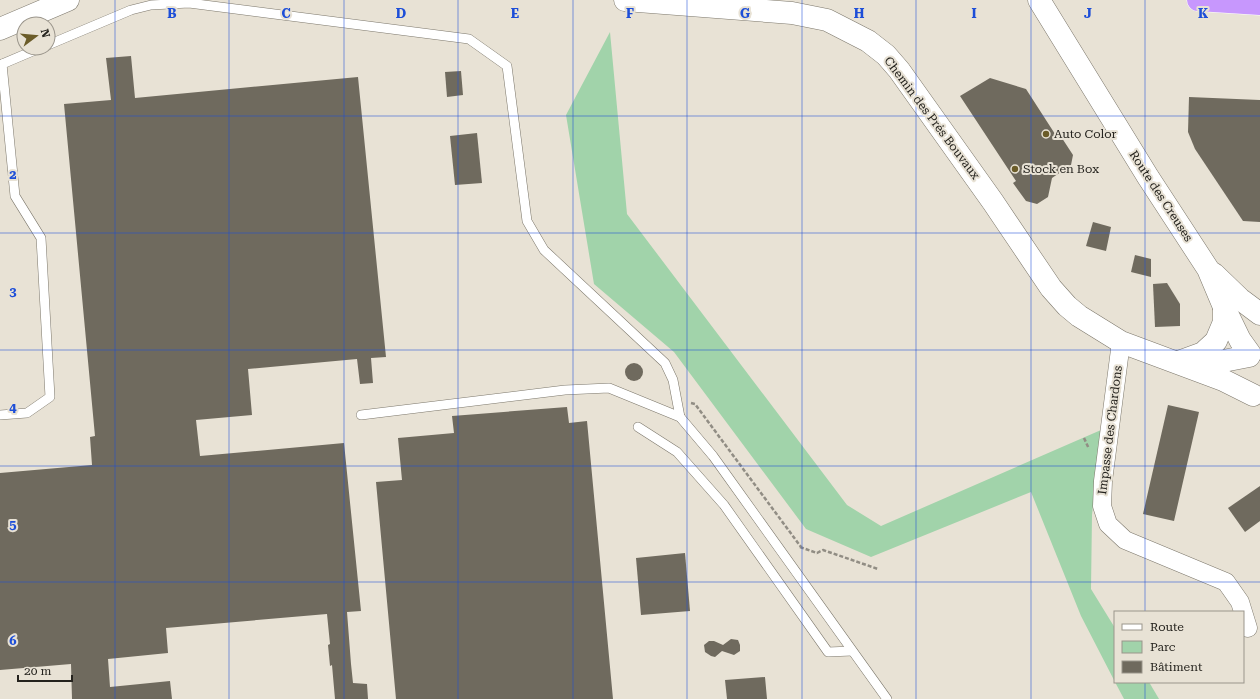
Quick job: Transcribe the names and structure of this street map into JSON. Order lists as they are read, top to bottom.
{
  "streets": {
    "street": ["Chemin des Prés Bouvaux", "Route des Creuses", "Impasse des Chardons"]
  },
  "crossings": [
    ["Chemin des Prés Bouvaux", "Impasse des Chardons"]
  ],
  "places": ["Auto Color", "Stock en Box"],
  "legend": ["Route", "Parc", "Bâtiment"],
  "scale_bar": "20 m",
  "north": "right",
  "grid": {
    "columns": [
      "B",
      "C",
      "D",
      "E",
      "F",
      "G",
      "H",
      "I",
      "J",
      "K"
    ],
    "rows": [
      "2",
      "3",
      "4",
      "5",
      "6"
    ]
  }
}
